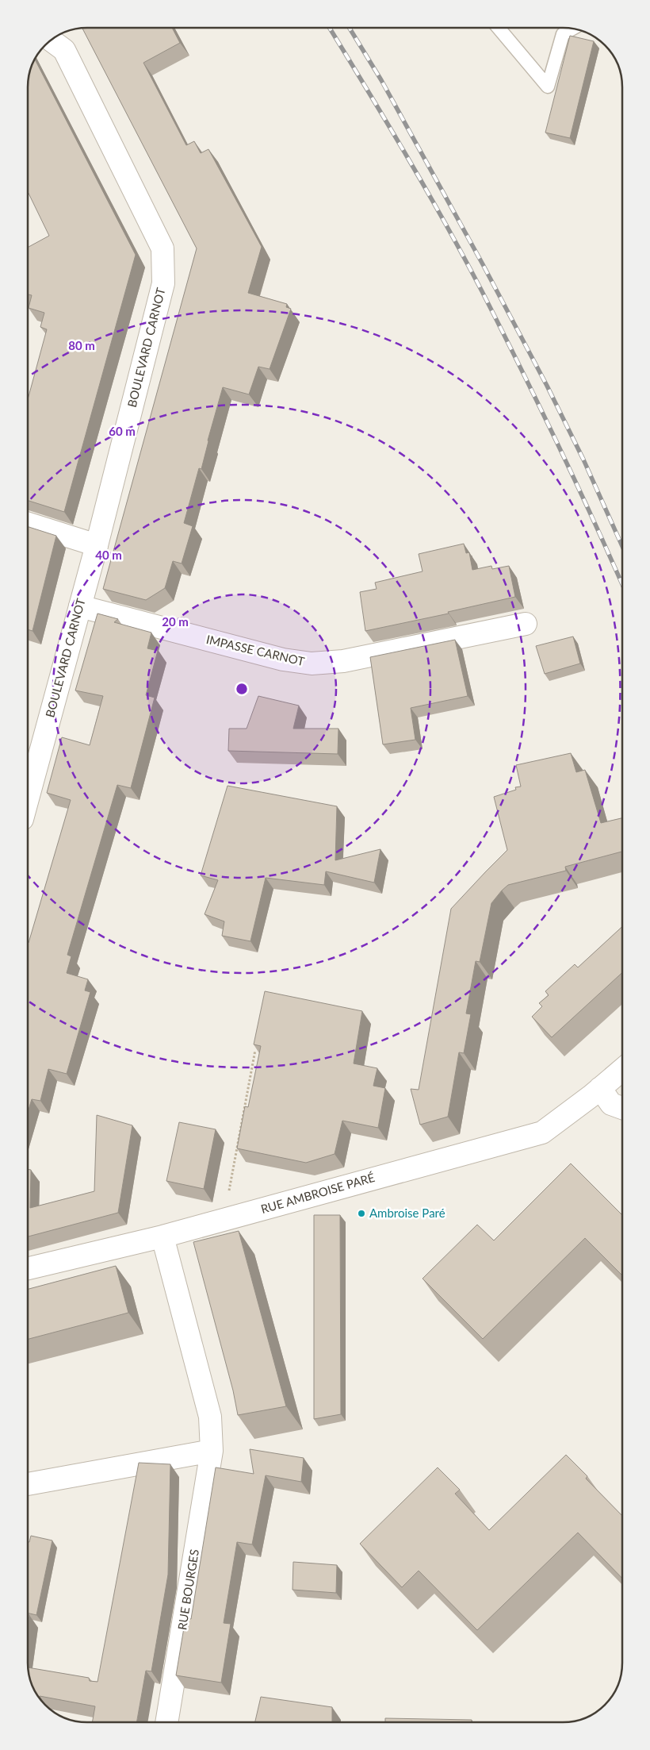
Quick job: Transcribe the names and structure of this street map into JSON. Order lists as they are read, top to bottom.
{
  "streets": {
    "street": [
      "BOULEVARD CARNOT",
      "IMPASSE CARNOT",
      "RUE AMBROISE PARÉ",
      "RUE BOURGES"
    ]
  },
  "crossings": [
    ["BOULEVARD CARNOT", "IMPASSE CARNOT"],
    ["RUE AMBROISE PARÉ", "RUE BOURGES"]
  ],
  "places": ["Ambroise Paré"],
  "rings": [
    "80 m",
    "60 m",
    "40 m",
    "20 m"
  ]
}
